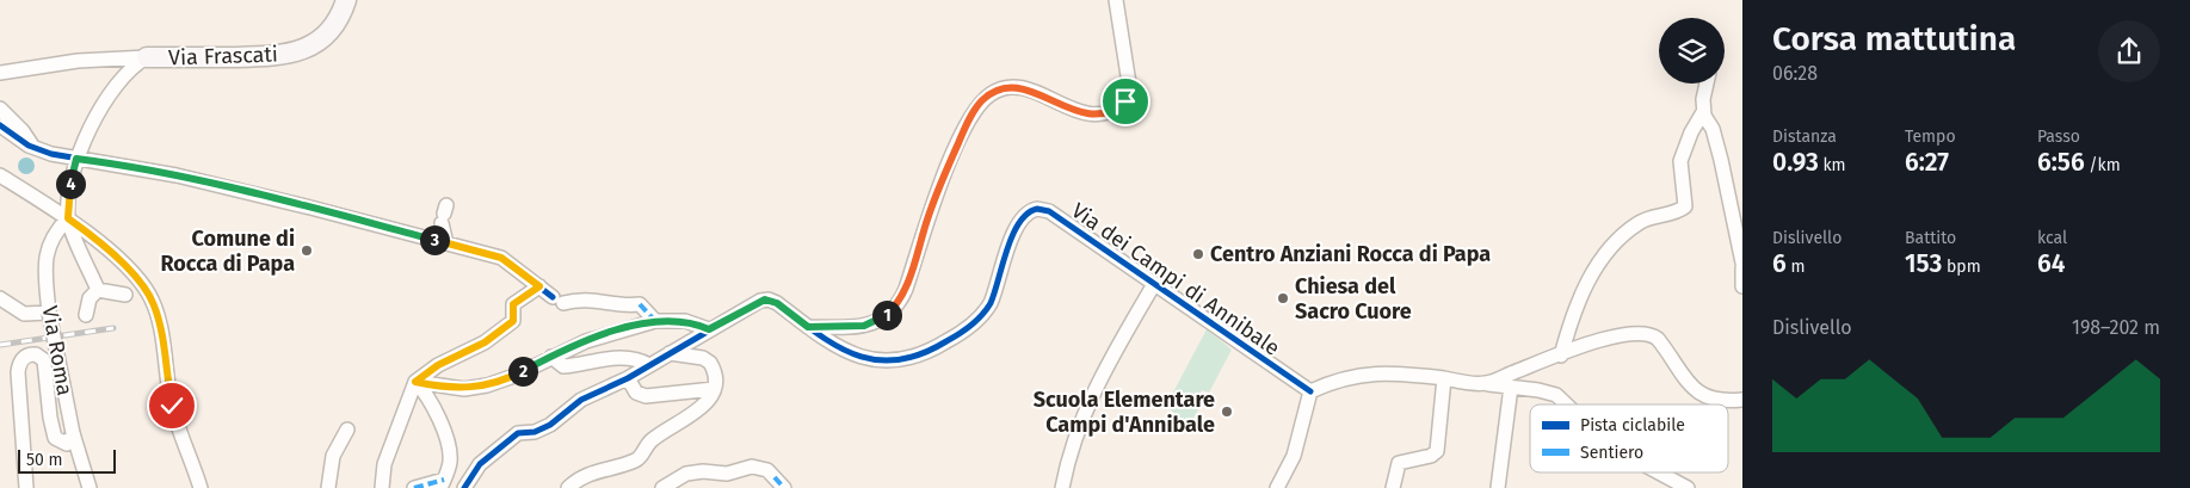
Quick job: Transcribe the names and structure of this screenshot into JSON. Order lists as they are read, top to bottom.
{
  "streets": {
    "main road": ["Via Frascati"],
    "street": ["Via dei Campi di Annibale", "Via Roma"]
  },
  "places": [
    "Comune di Rocca di Papa",
    "Centro Anziani Rocca di Papa",
    "Chiesa del Sacro Cuore",
    "Scuola Elementare Campi d'Annibale"
  ],
  "legend": ["Pista ciclabile", "Sentiero"],
  "scale_bar": "50 m",
  "page": {
    "heading": ["Corsa mattutina", "06:28"],
    "stats": [
      ["Distanza", "0.93 km"],
      ["Tempo", "6:27"],
      ["Passo", "6:56 /km"],
      ["Dislivello", "6 m"],
      ["Battito", "153 bpm"],
      ["kcal", "64"]
    ],
    "pins": [
      "4",
      "3",
      "1",
      "2"
    ],
    "chart": ["Dislivello", "198–202 m"],
    "scale": "50 m"
  }
}
